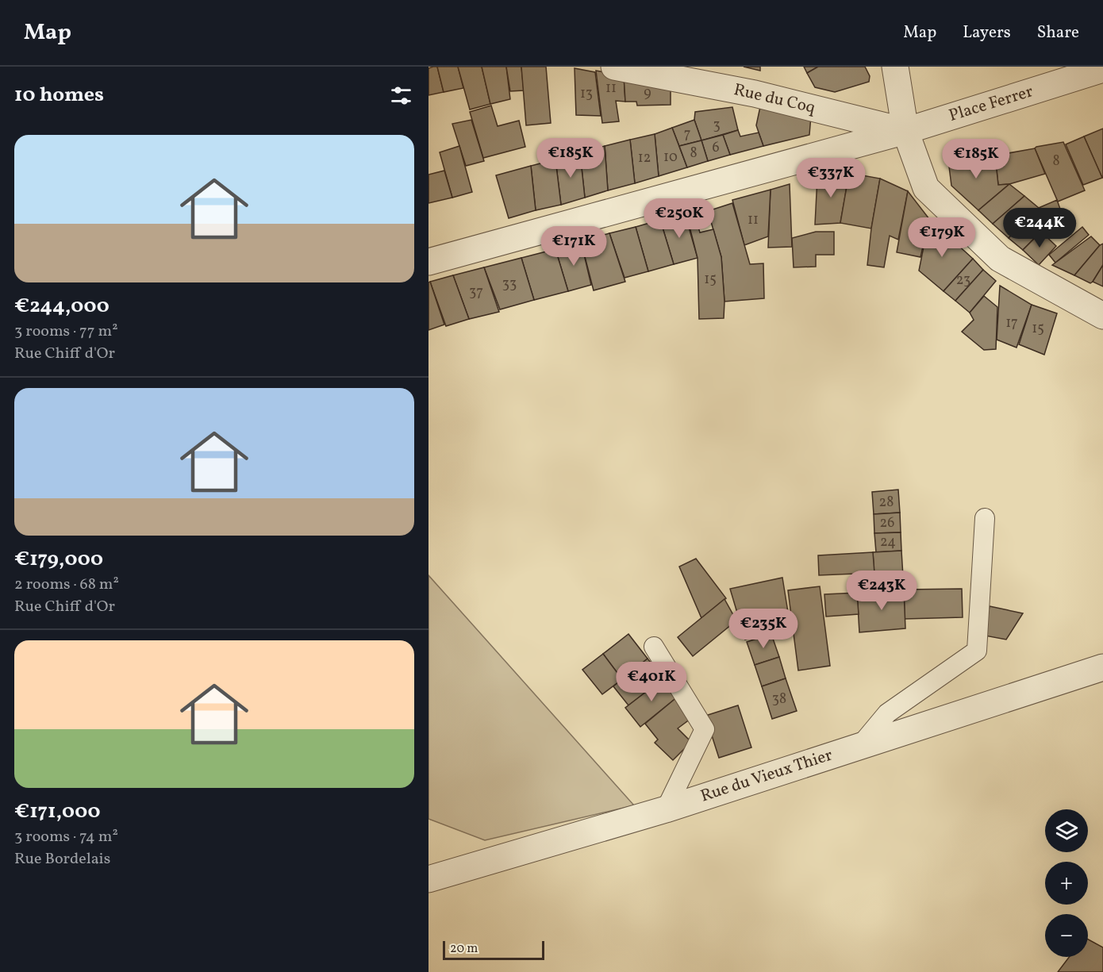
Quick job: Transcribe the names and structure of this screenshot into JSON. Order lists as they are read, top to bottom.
{
  "streets": {
    "street": ["Rue du Coq", "Place Ferrer", "Rue du Vieux Thier"]
  },
  "crossings": [
    ["Rue du Coq", "Place Ferrer"]
  ],
  "house_numbers": [
    "11",
    "9",
    "13",
    "3",
    "7",
    "6",
    "8",
    "10",
    "12",
    "8",
    "11",
    "15",
    "23",
    "33",
    "37",
    "17",
    "15",
    "28",
    "26",
    "24",
    "38"
  ],
  "scale_bar": "20 m",
  "page": {
    "header": "Map",
    "nav": ["Map", "Layers", "Share"],
    "heading": "10 homes",
    "list": [
      {
        "name": "€244,000",
        "note": "3 rooms · 77 m² · Rue Chiff d'Or"
      },
      {
        "name": "€179,000",
        "note": "2 rooms · 68 m² · Rue Chiff d'Or"
      },
      {
        "name": "€171,000",
        "note": "3 rooms · 74 m² · Rue Bordelais"
      }
    ],
    "price": [
      "€185K",
      "€185K",
      "€337K",
      "€250K",
      "€244K",
      "€179K",
      "€171K",
      "€243K",
      "€235K",
      "€401K"
    ],
    "map_buttons": ["+", "−"],
    "scale": "20 m"
  }
}
